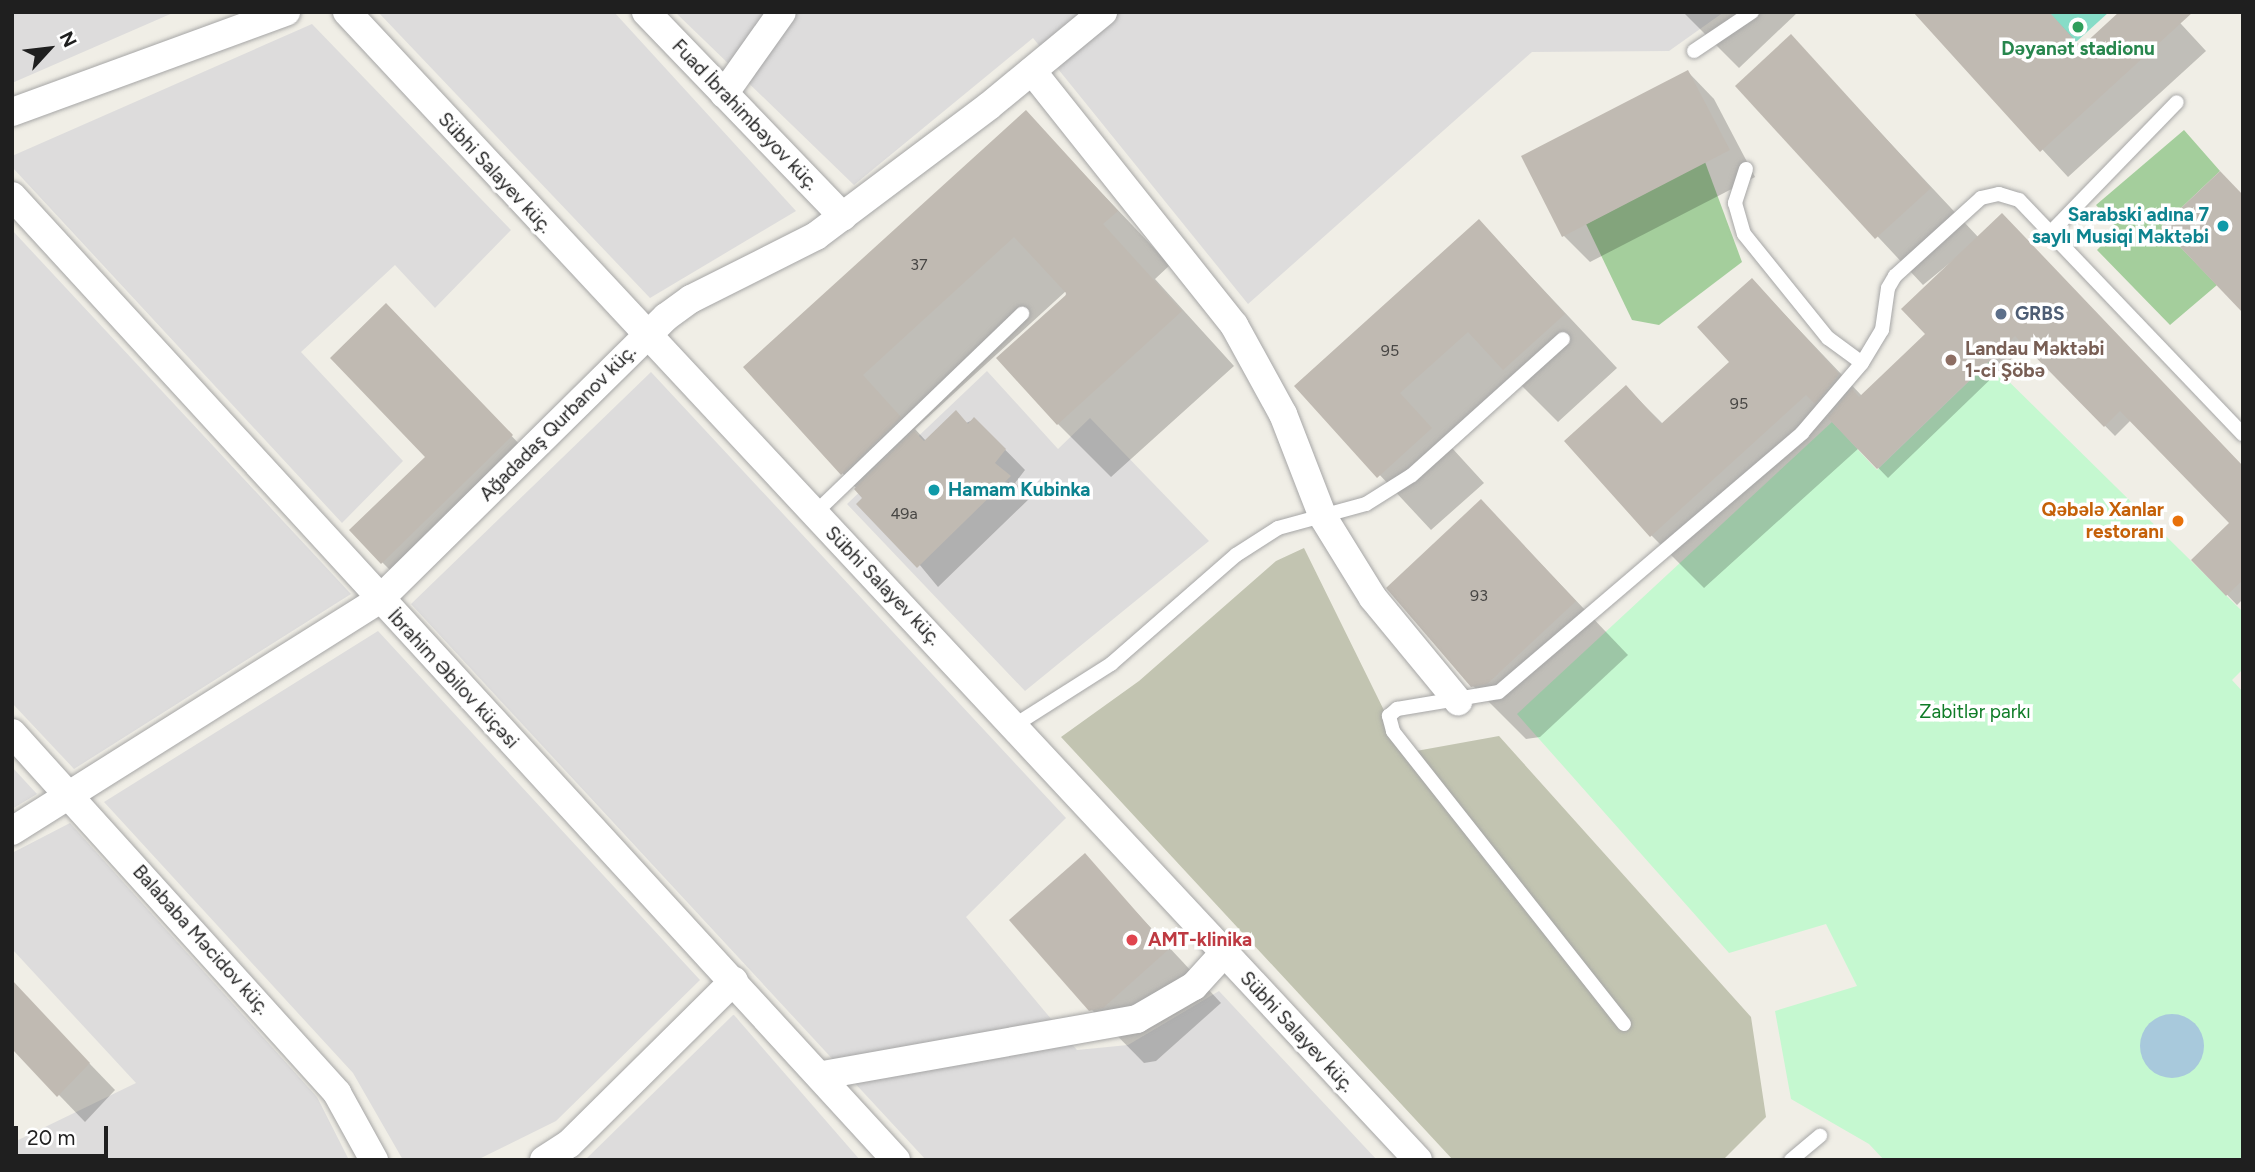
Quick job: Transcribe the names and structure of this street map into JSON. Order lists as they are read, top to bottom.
{
  "streets": {
    "street": [
      "Fuad İbrahimbəyov küç.",
      "Sübhi Salayev küç.",
      "Ağadadaş Qurbanov küç.",
      "İbrahim Əbilov küçəsi",
      "Balababa Məcidov küç."
    ]
  },
  "crossings": [
    ["Fuad İbrahimbəyov küç.", "Ağadadaş Qurbanov küç."],
    ["Sübhi Salayev küç.", "Ağadadaş Qurbanov küç."],
    ["Ağadadaş Qurbanov küç.", "İbrahim Əbilov küçəsi"],
    ["Ağadadaş Qurbanov küç.", "Balababa Məcidov küç."]
  ],
  "parks": ["Zabitlər parkı"],
  "places": [
    "Dəyanət stadionu",
    "Sarabski adına 7 saylı Musiqi Məktəbi",
    "GRBS",
    "Landau Məktəbi 1-ci Şöbə",
    "Hamam Kubinka",
    "Qəbələ Xanlar restoranı",
    "AMT-klinika"
  ],
  "house_numbers": [
    "37",
    "95",
    "95",
    "49a",
    "93"
  ],
  "scale_bar": "20 m",
  "north": "top right"
}
